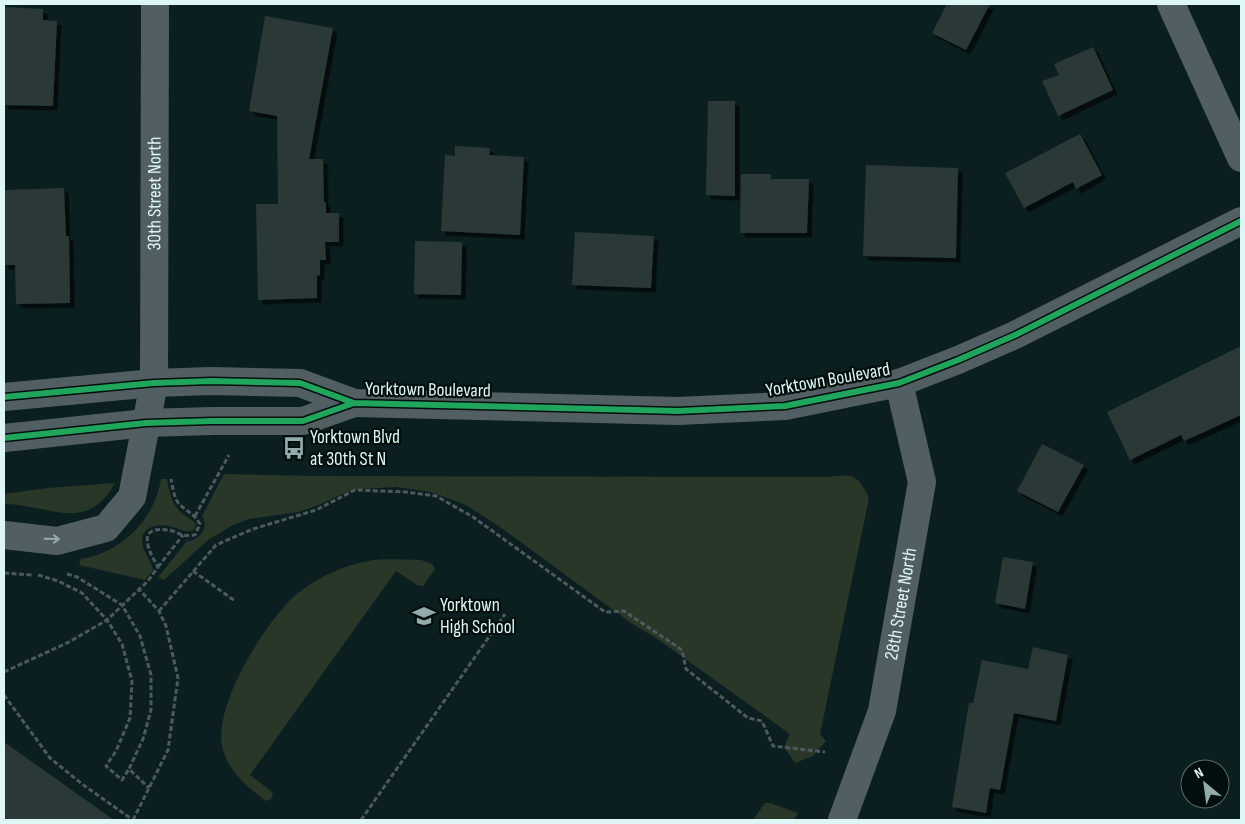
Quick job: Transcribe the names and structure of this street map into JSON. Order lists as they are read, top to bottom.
{
  "streets": {
    "street": ["30th Street North", "Yorktown Boulevard", "28th Street North"]
  },
  "crossings": [
    ["30th Street North", "Yorktown Boulevard"],
    ["Yorktown Boulevard", "28th Street North"]
  ],
  "places": {
    "bus stop": ["Yorktown Blvd at 30th St N"],
    "school or university": ["Yorktown High School"]
  },
  "north": "top left"
}
